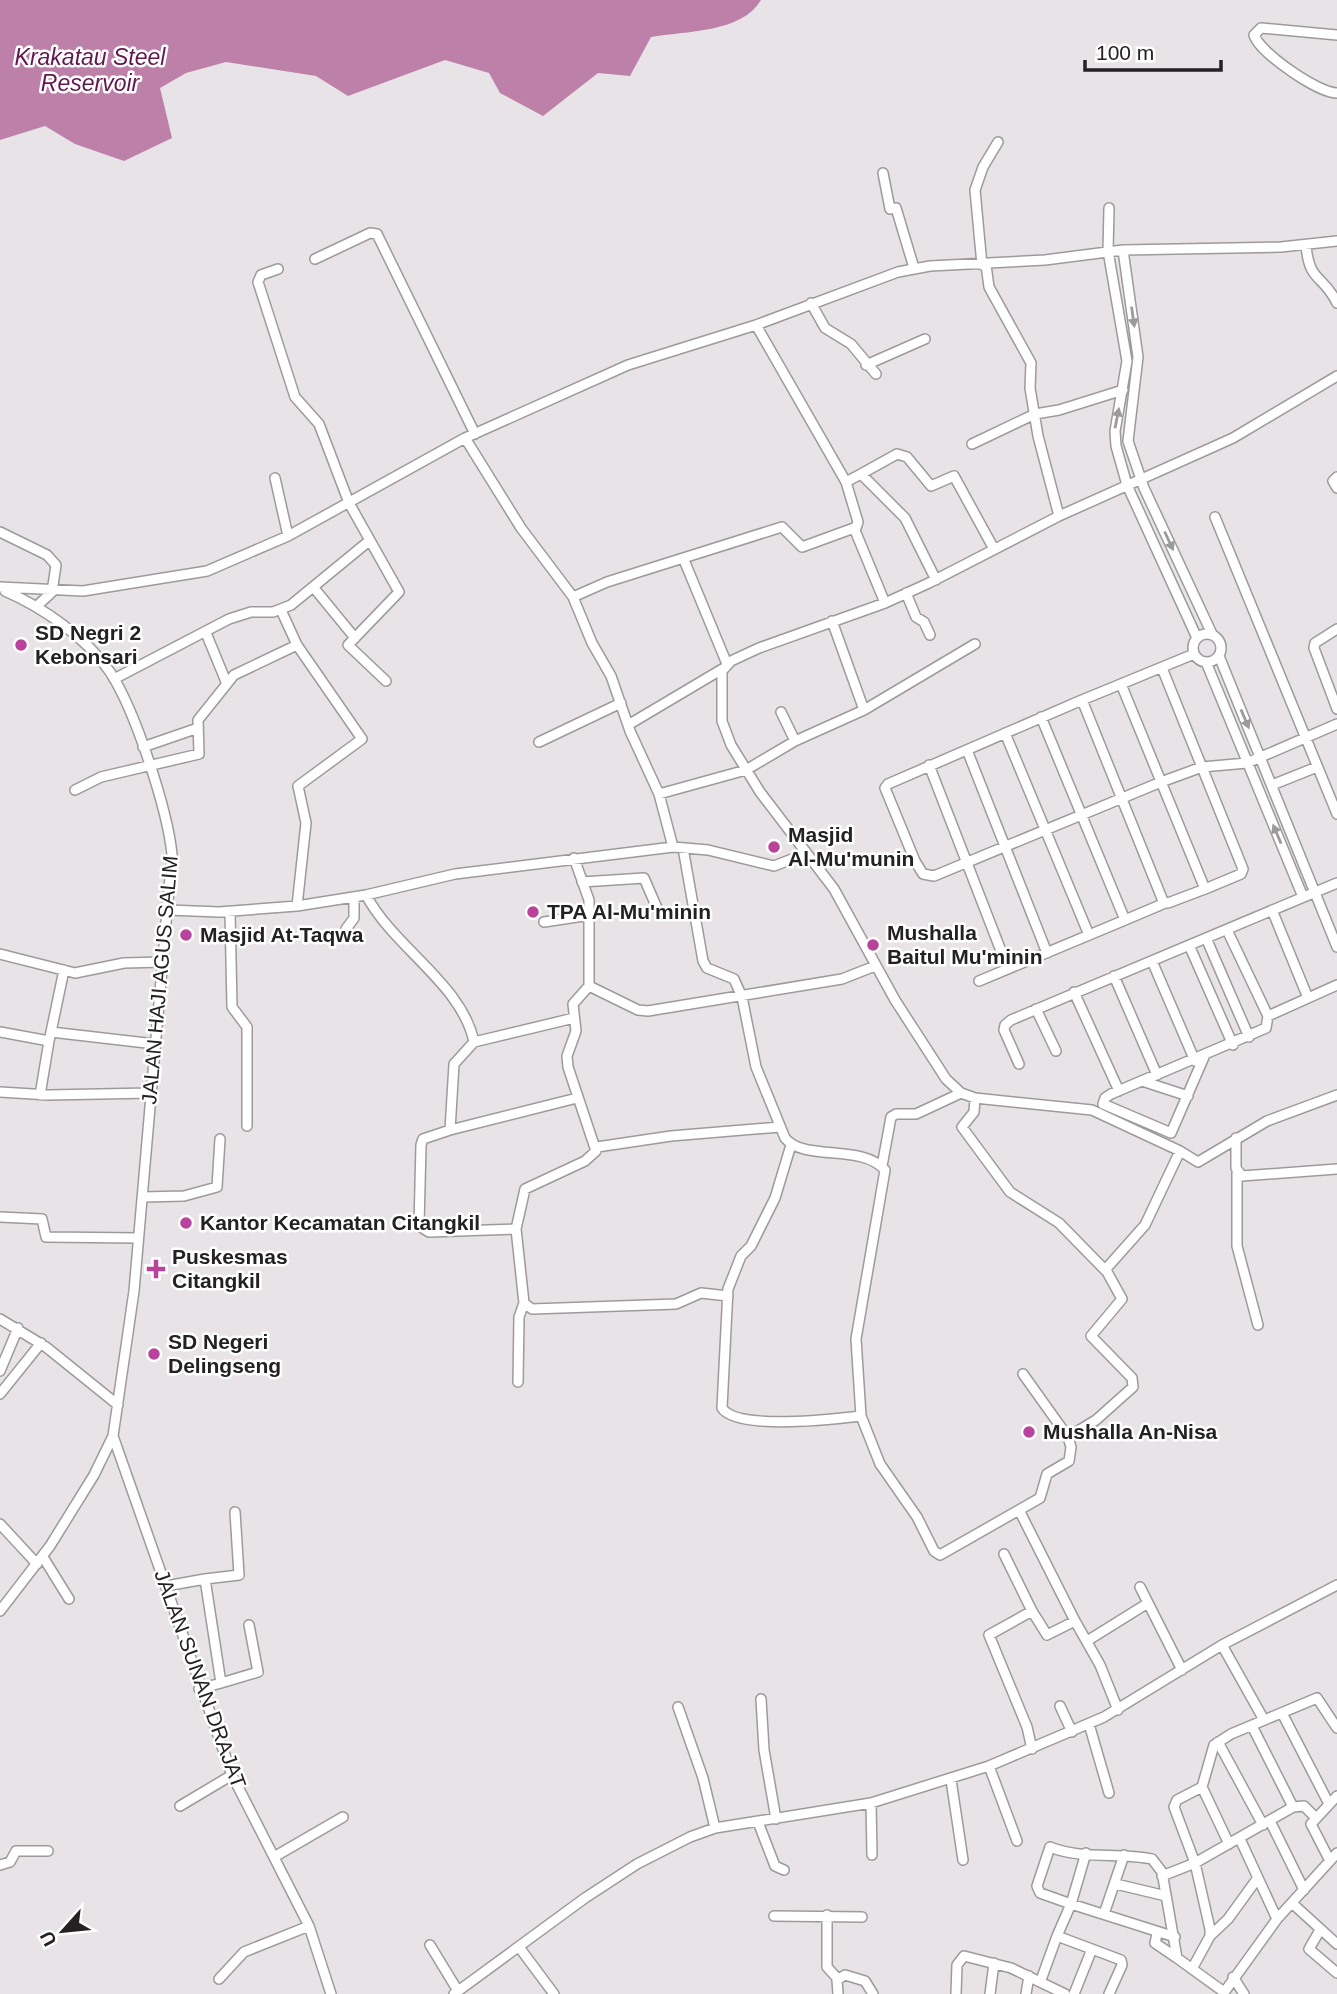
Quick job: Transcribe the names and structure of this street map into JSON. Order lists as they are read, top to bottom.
{
  "streets": {
    "street": ["JALAN HAJI AGUS SALIM", "JALAN SUNAN DRAJAT"]
  },
  "crossings": [
    ["JALAN HAJI AGUS SALIM", "JALAN SUNAN DRAJAT"]
  ],
  "water": ["Krakatau Steel Reservoir"],
  "places": {
    "other": [
      "SD Negri 2 Kebonsari",
      "Masjid Al-Mu'munin",
      "TPA Al-Mu'minin",
      "Masjid At-Taqwa",
      "Mushalla Baitul Mu'minin",
      "Kantor Kecamatan Citangkil",
      "SD Negeri Delingseng",
      "Mushalla An-Nisa"
    ],
    "health": ["Puskesmas Citangkil"]
  },
  "scale_bar": "100 m",
  "north": "bottom left"
}
